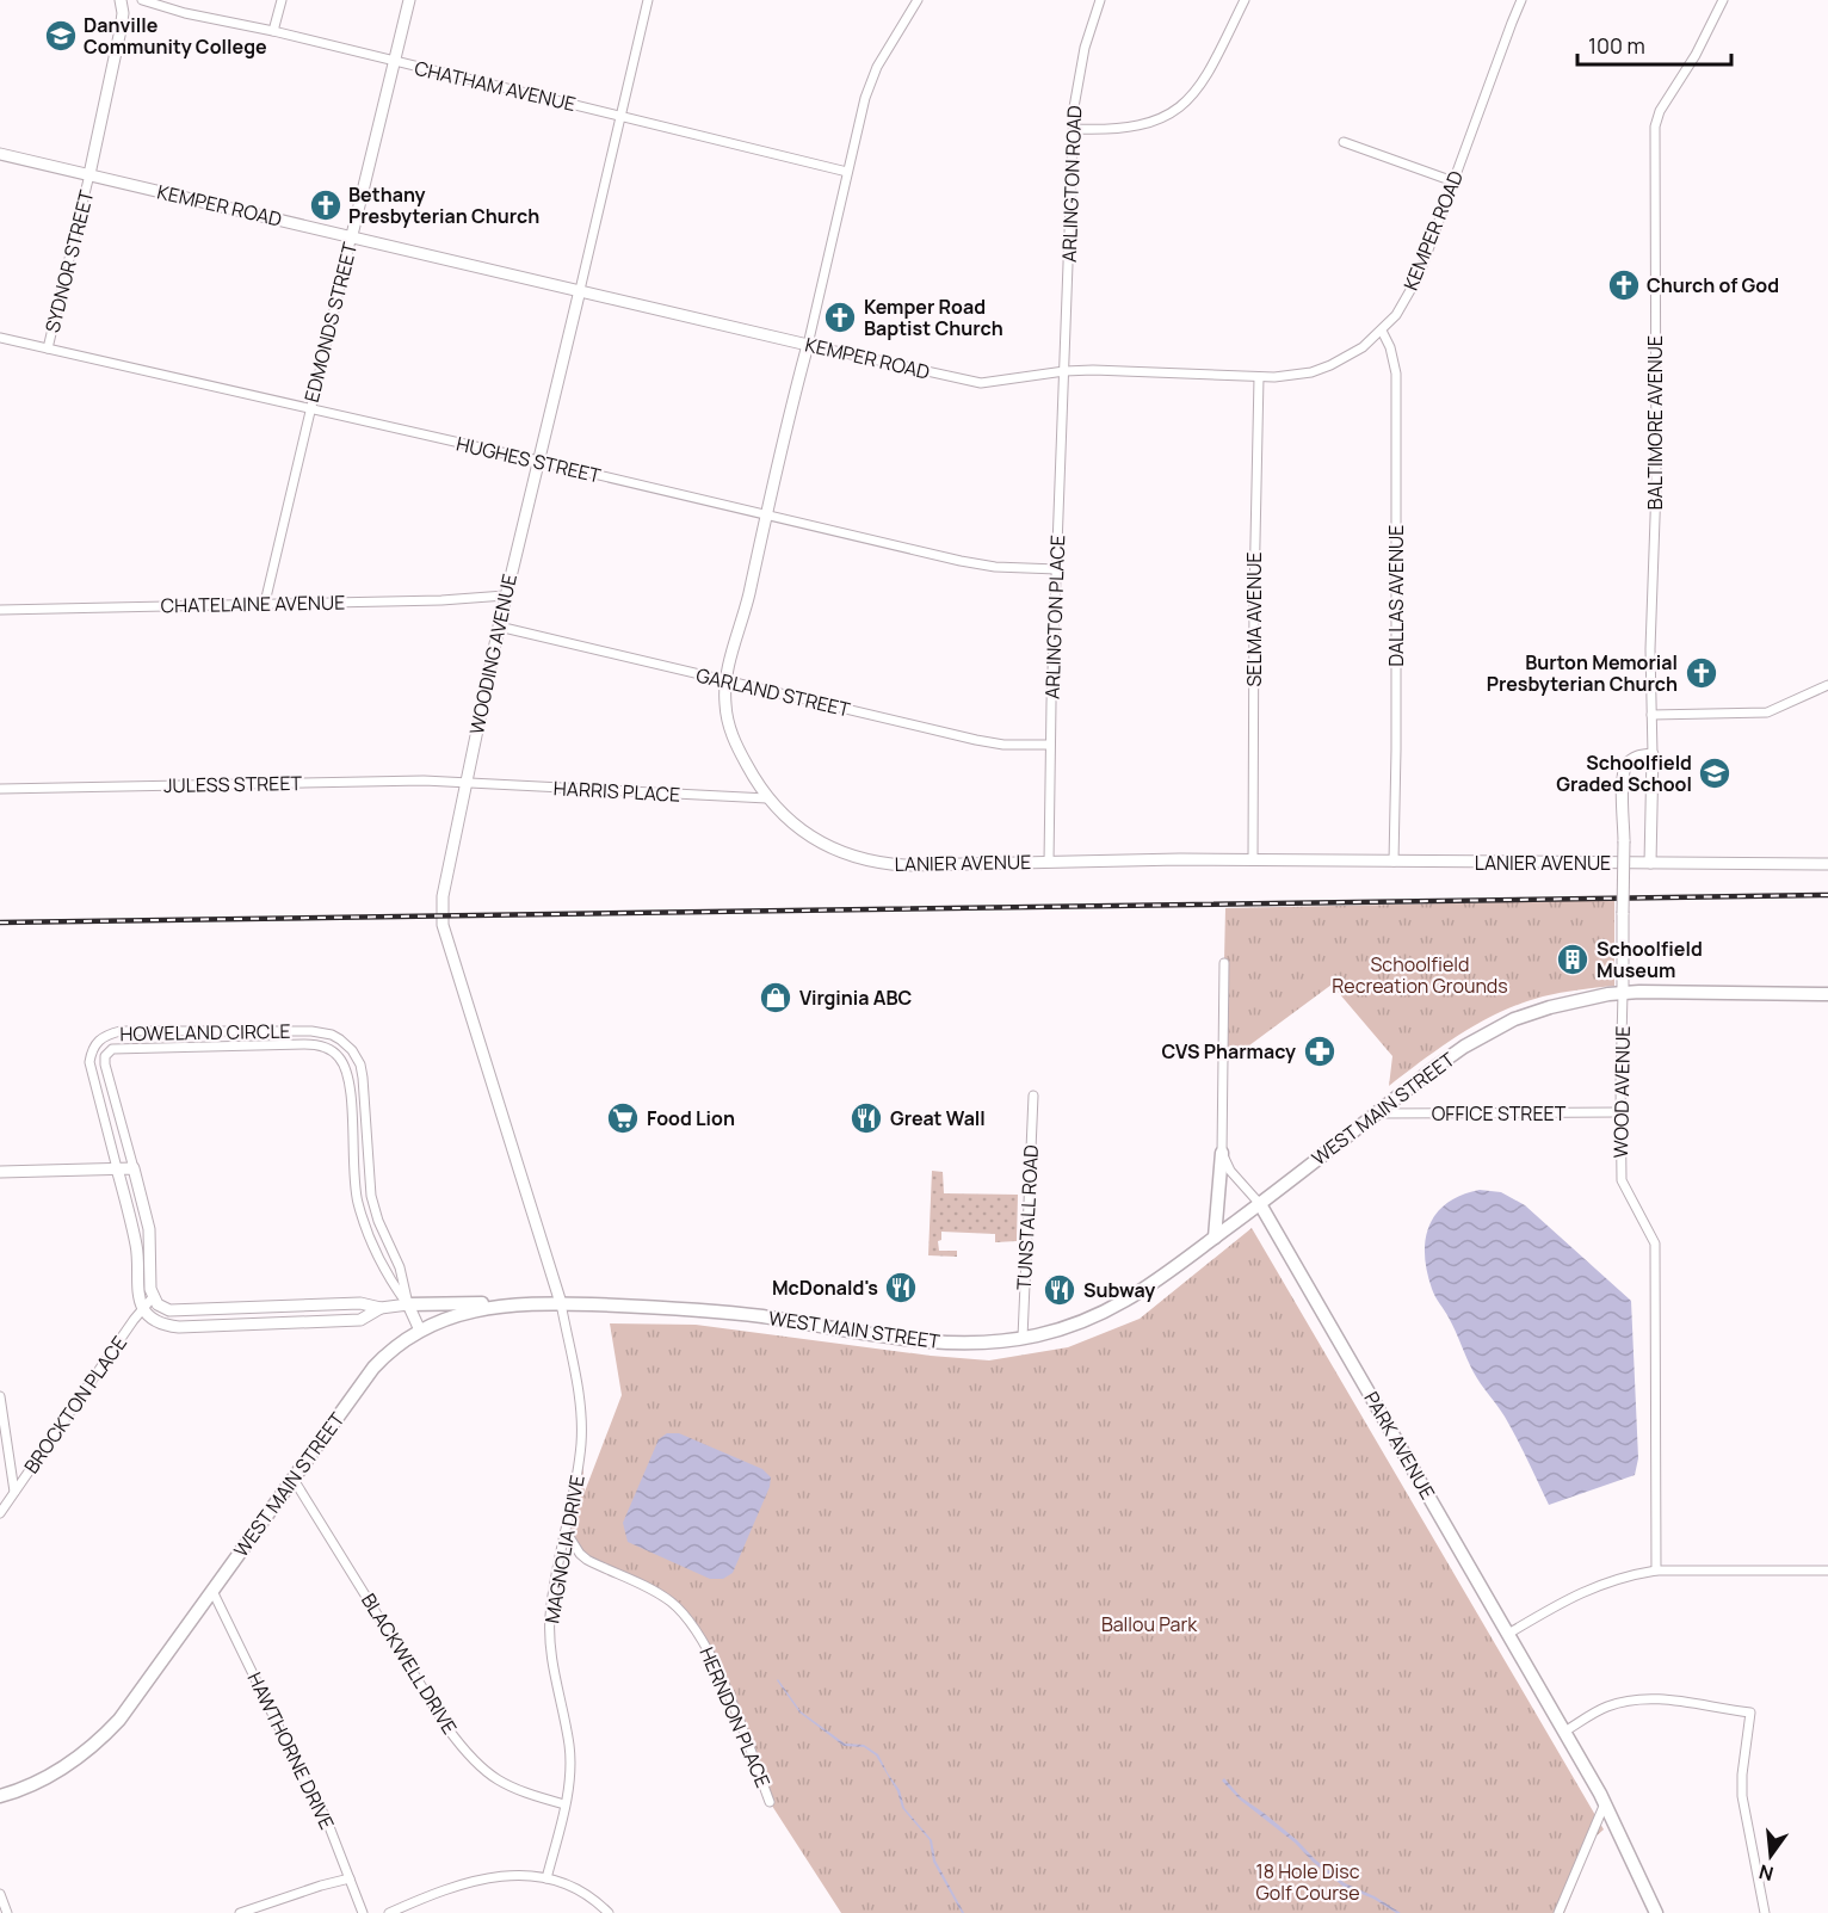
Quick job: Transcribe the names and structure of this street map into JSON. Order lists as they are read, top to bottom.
{
  "streets": {
    "main road": ["WEST MAIN STREET", "PARK AVENUE"],
    "street": [
      "CHATHAM AVENUE",
      "ARLINGTON ROAD",
      "KEMPER ROAD",
      "SYDNOR STREET",
      "EDMONDS STREET",
      "BALTIMORE AVENUE",
      "HUGHES STREET",
      "DALLAS AVENUE",
      "CHATELAINE AVENUE",
      "ARLINGTON PLACE",
      "SELMA AVENUE",
      "WOODING AVENUE",
      "GARLAND STREET",
      "JULESS STREET",
      "HARRIS PLACE",
      "LANIER AVENUE",
      "HOWELAND CIRCLE",
      "WOOD AVENUE",
      "OFFICE STREET",
      "TUNSTALL ROAD",
      "BROCKTON PLACE",
      "MAGNOLIA DRIVE",
      "BLACKWELL DRIVE",
      "HERNDON PLACE",
      "HAWTHORNE DRIVE"
    ]
  },
  "crossings": [
    ["CHATHAM AVENUE", "EDMONDS STREET"],
    ["CHATHAM AVENUE", "WOODING AVENUE"],
    ["CHATHAM AVENUE", "LANIER AVENUE"],
    ["ARLINGTON ROAD", "KEMPER ROAD"],
    ["ARLINGTON ROAD", "ARLINGTON PLACE"],
    ["KEMPER ROAD", "SYDNOR STREET"],
    ["KEMPER ROAD", "EDMONDS STREET"],
    ["KEMPER ROAD", "DALLAS AVENUE"],
    ["KEMPER ROAD", "ARLINGTON PLACE"],
    ["KEMPER ROAD", "SELMA AVENUE"],
    ["KEMPER ROAD", "WOODING AVENUE"],
    ["KEMPER ROAD", "LANIER AVENUE"],
    ["SYDNOR STREET", "HUGHES STREET"],
    ["EDMONDS STREET", "HUGHES STREET"],
    ["EDMONDS STREET", "CHATELAINE AVENUE"],
    ["BALTIMORE AVENUE", "LANIER AVENUE"],
    ["BALTIMORE AVENUE", "WOOD AVENUE"],
    ["HUGHES STREET", "ARLINGTON PLACE"],
    ["HUGHES STREET", "WOODING AVENUE"],
    ["HUGHES STREET", "LANIER AVENUE"],
    ["DALLAS AVENUE", "LANIER AVENUE"],
    ["CHATELAINE AVENUE", "WOODING AVENUE"],
    ["ARLINGTON PLACE", "GARLAND STREET"],
    ["ARLINGTON PLACE", "LANIER AVENUE"],
    ["SELMA AVENUE", "LANIER AVENUE"],
    ["WOODING AVENUE", "GARLAND STREET"],
    ["WOODING AVENUE", "JULESS STREET"],
    ["WOODING AVENUE", "HARRIS PLACE"],
    ["WOODING AVENUE", "WEST MAIN STREET"],
    ["WOODING AVENUE", "MAGNOLIA DRIVE"],
    ["GARLAND STREET", "LANIER AVENUE"],
    ["JULESS STREET", "HARRIS PLACE"],
    ["HARRIS PLACE", "LANIER AVENUE"],
    ["HOWELAND CIRCLE", "WEST MAIN STREET"],
    ["HOWELAND CIRCLE", "BROCKTON PLACE"],
    ["WOOD AVENUE", "WEST MAIN STREET"],
    ["WOOD AVENUE", "OFFICE STREET"],
    ["WEST MAIN STREET", "OFFICE STREET"],
    ["WEST MAIN STREET", "TUNSTALL ROAD"],
    ["WEST MAIN STREET", "PARK AVENUE"],
    ["WEST MAIN STREET", "MAGNOLIA DRIVE"],
    ["WEST MAIN STREET", "BLACKWELL DRIVE"],
    ["WEST MAIN STREET", "HAWTHORNE DRIVE"],
    ["MAGNOLIA DRIVE", "BLACKWELL DRIVE"],
    ["MAGNOLIA DRIVE", "HERNDON PLACE"]
  ],
  "parks": ["Schoolfield Recreation Grounds", "Ballou Park", "18 Hole Disc Golf Course"],
  "places": {
    "school or university": ["Danville Community College", "Schoolfield Graded School"],
    "church": [
      "Bethany Presbyterian Church",
      "Church of God",
      "Kemper Road Baptist Church",
      "Burton Memorial Presbyterian Church"
    ],
    "building": ["Schoolfield Museum"],
    "shop": ["Virginia ABC"],
    "pharmacy": ["CVS Pharmacy"],
    "supermarket": ["Food Lion"],
    "restaurant": ["Great Wall", "McDonald's", "Subway"]
  },
  "scale_bar": "100 m",
  "north": "bottom"
}
